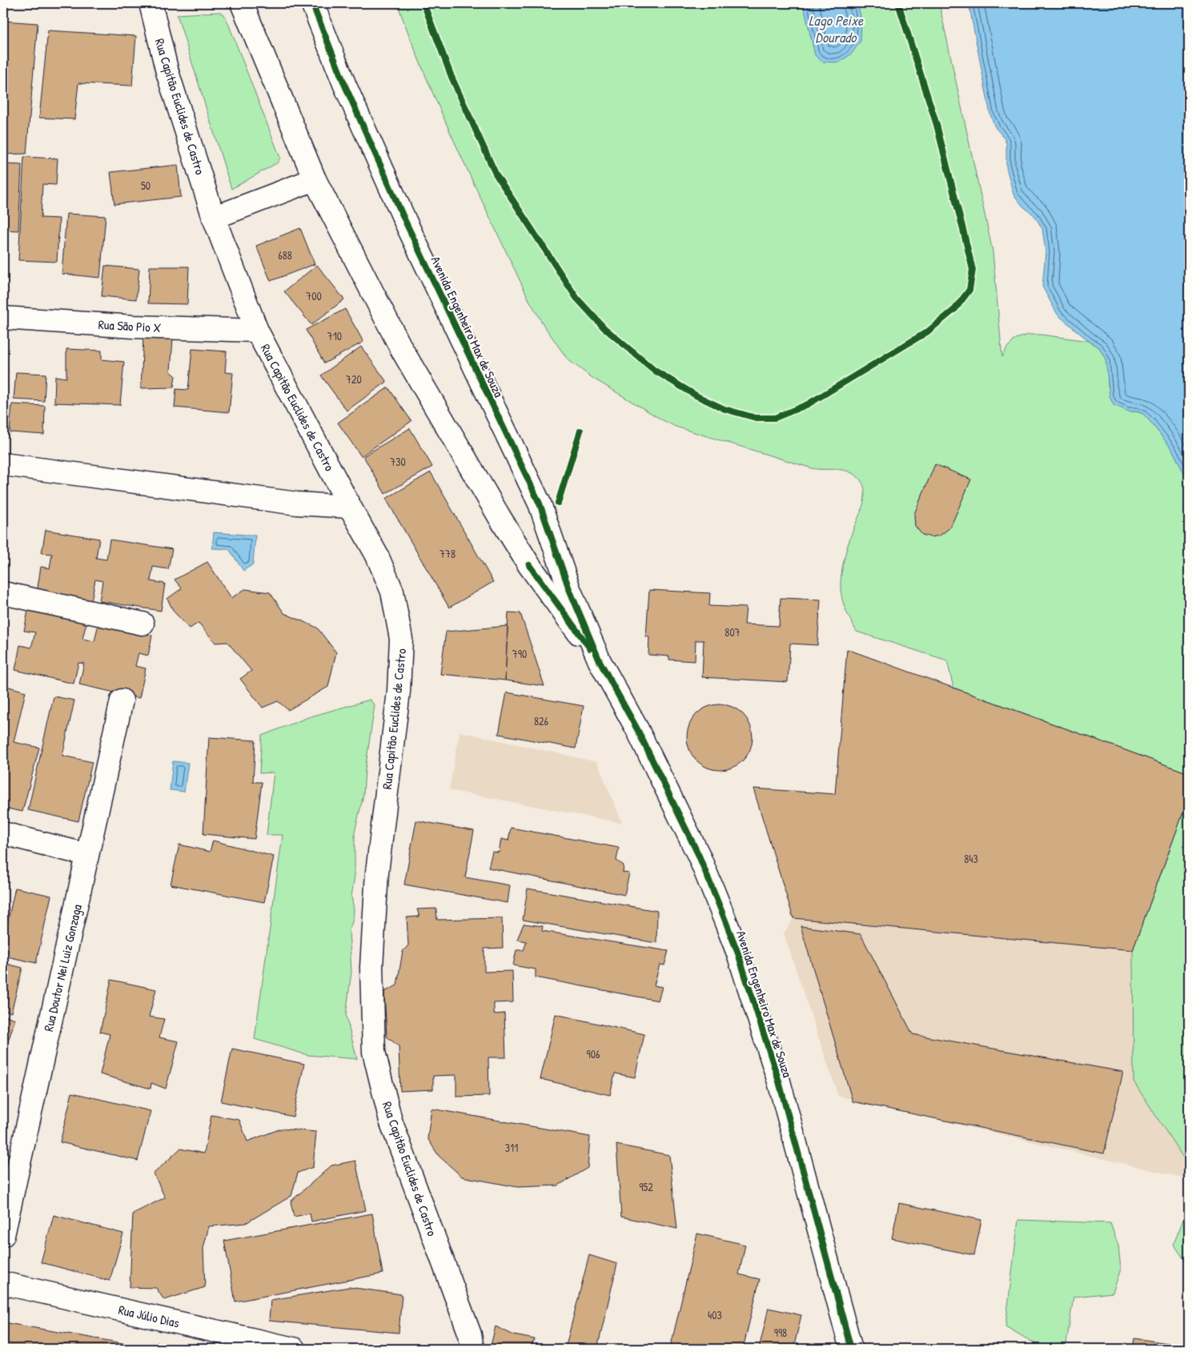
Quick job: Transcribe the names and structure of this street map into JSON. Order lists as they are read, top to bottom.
{
  "streets": {
    "street": [
      "Rua Capitão Euclides de Castro",
      "Rua São Pio X",
      "Avenida Engenheiro Max de Souza",
      "Rua Doutor Nei Luiz Gonzaga",
      "Rua Júlio Dias"
    ]
  },
  "crossings": [
    ["Rua Capitão Euclides de Castro", "Rua São Pio X"]
  ],
  "water": ["Lago Peixe Dourado"],
  "house_numbers": [
    "50",
    "688",
    "700",
    "710",
    "720",
    "730",
    "778",
    "807",
    "790",
    "826",
    "843",
    "906",
    "311",
    "952",
    "403",
    "998"
  ]
}
